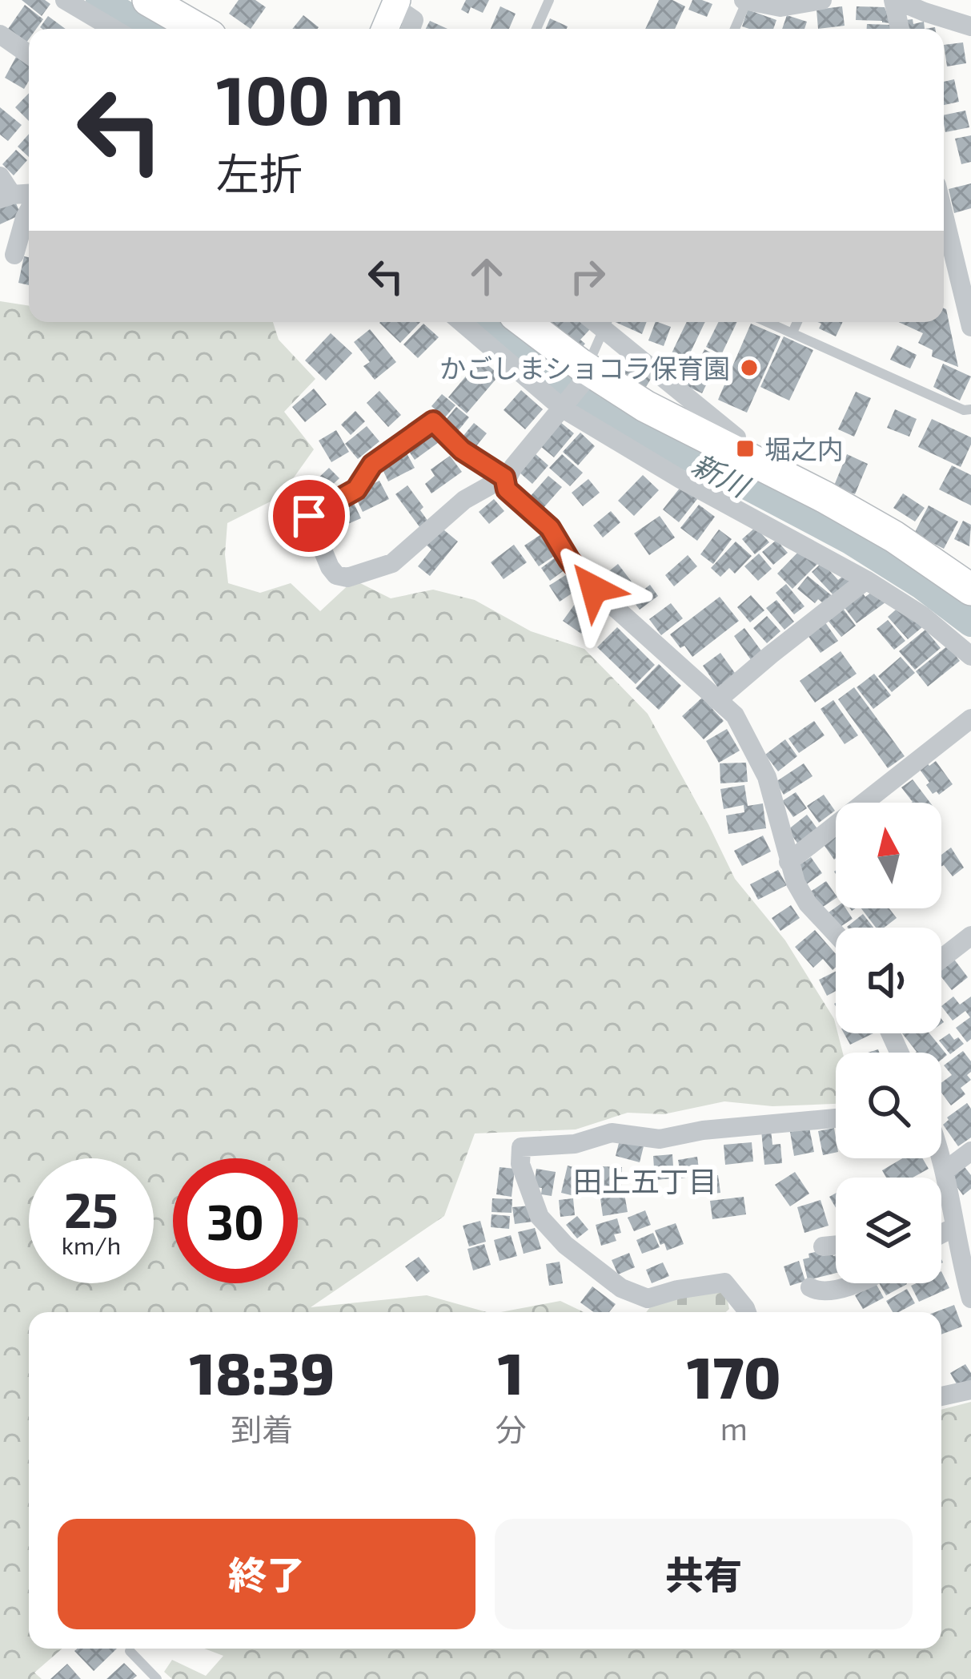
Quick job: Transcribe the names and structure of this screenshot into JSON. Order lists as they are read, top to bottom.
{
  "districts": ["田上五丁目"],
  "water": ["新川"],
  "places": {
    "other": ["かごしまショコラ保育園"],
    "transit": ["堀之内"]
  },
  "north": "top",
  "page": {
    "turn": ["100 m", "左折"],
    "speed": "25 km/h",
    "limit": "30",
    "eta": [
      "18:39",
      "到着",
      "1",
      "分",
      "170",
      "m"
    ],
    "buttons": ["終了", "共有"]
  }
}
